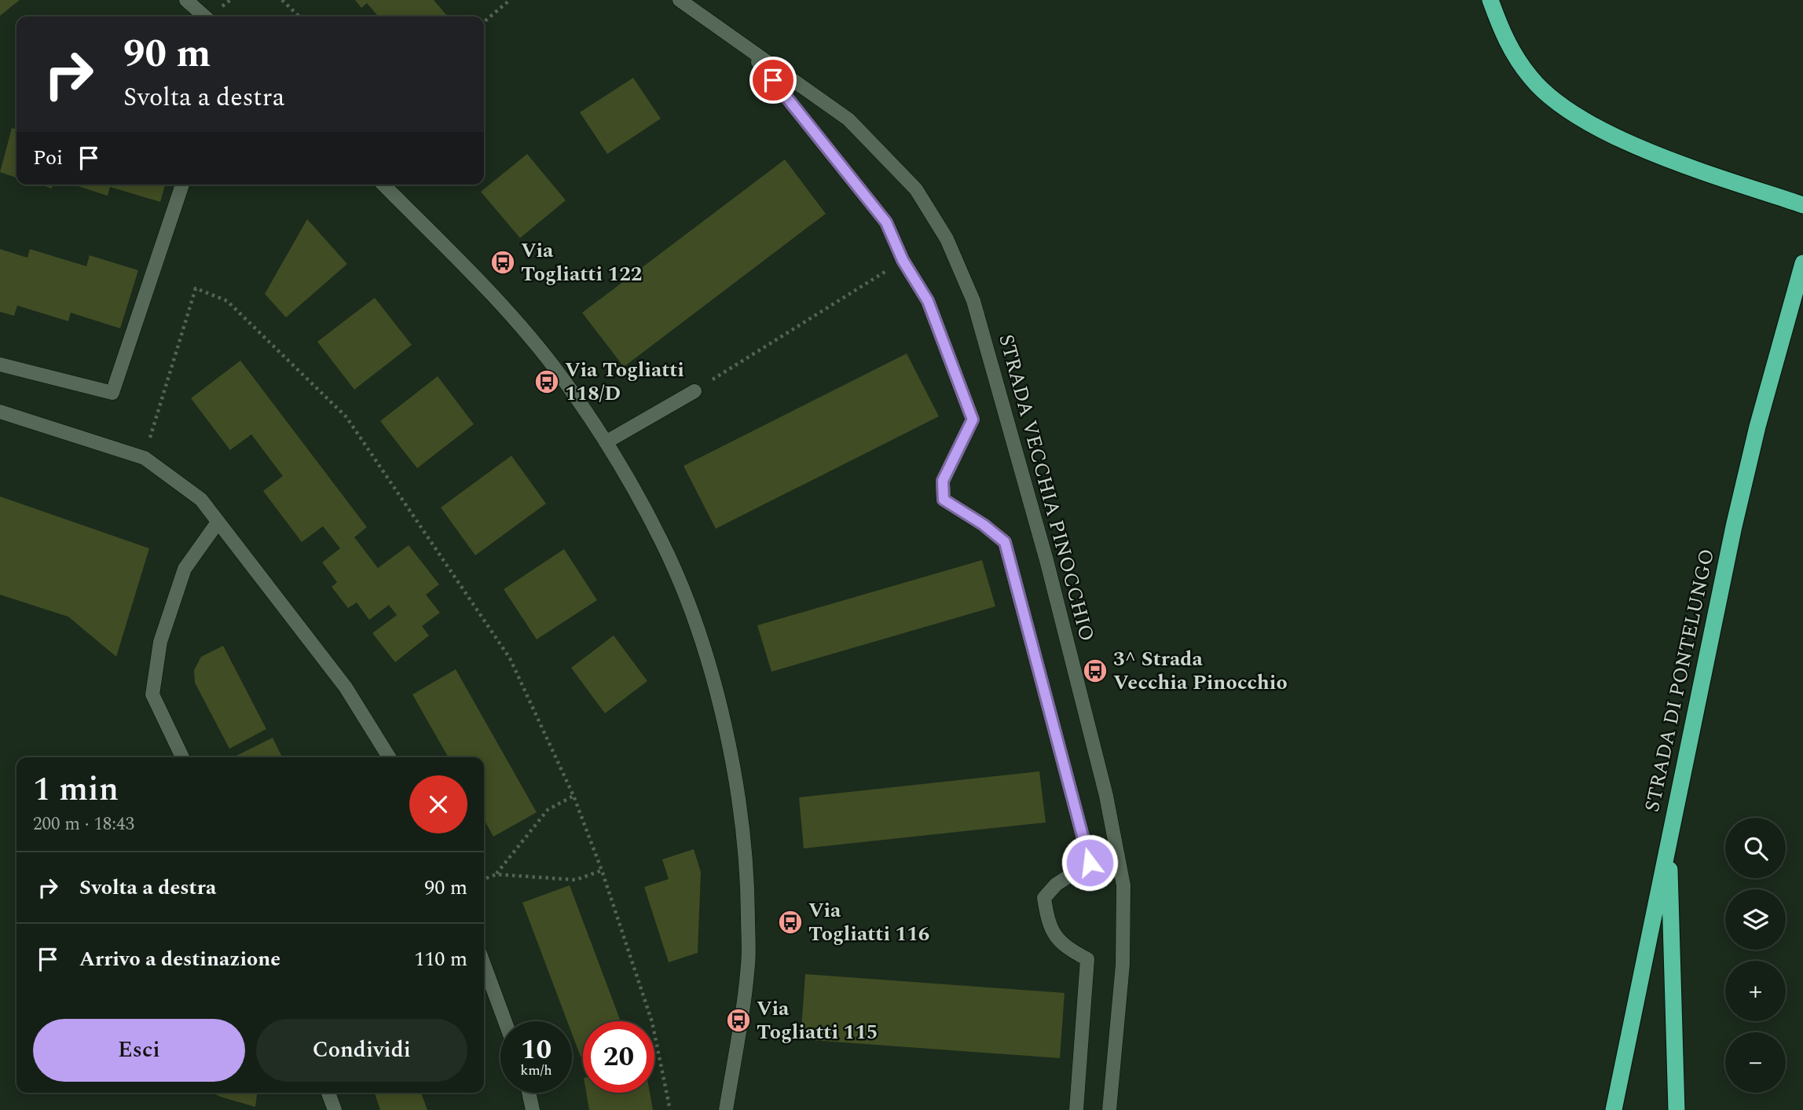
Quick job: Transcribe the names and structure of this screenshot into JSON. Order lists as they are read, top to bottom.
{
  "streets": {
    "highway": ["STRADA DI PONTELUNGO"],
    "street": ["STRADA VECCHIA PINOCCHIO"]
  },
  "places": {
    "bus stop": [
      "Via Togliatti 122",
      "Via Togliatti 118/D",
      "3^ Strada Vecchia Pinocchio",
      "Via Togliatti 116",
      "Via Togliatti 115"
    ]
  },
  "page": {
    "turn": ["90 m", "Svolta a destra"],
    "then": "Poi",
    "heading": ["1 min", "200 m · 18:43"],
    "map_buttons": ["+", "−"],
    "list": [
      {
        "name": "Svolta a destra",
        "value": "90 m"
      },
      {
        "name": "Arrivo a destinazione",
        "value": "110 m"
      }
    ],
    "buttons": ["Esci", "Condividi"],
    "speed": "10 km/h",
    "limit": "20"
  }
}
